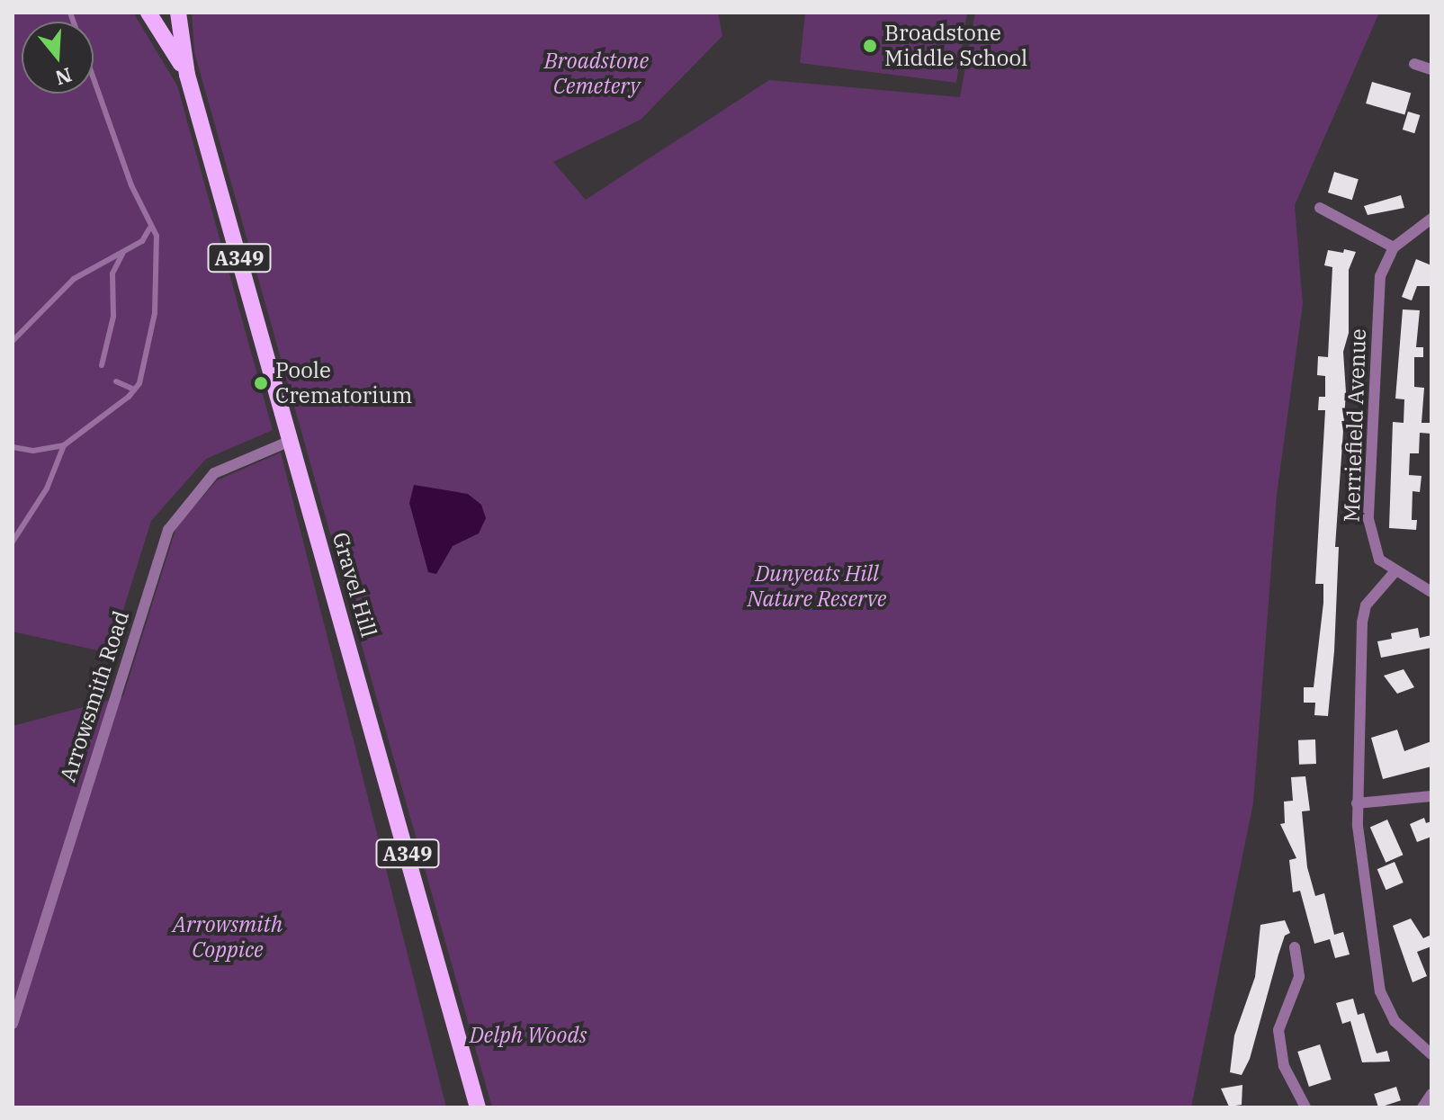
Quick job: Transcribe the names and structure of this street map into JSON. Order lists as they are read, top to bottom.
{
  "streets": {
    "main road": ["A349", "Gravel Hill"],
    "street": ["Merriefield Avenue", "Arrowsmith Road"]
  },
  "crossings": [
    ["Gravel Hill", "Arrowsmith Road"]
  ],
  "parks": [
    "Broadstone Cemetery",
    "Dunyeats Hill Nature Reserve",
    "Arrowsmith Coppice",
    "Delph Woods"
  ],
  "places": ["Broadstone Middle School", "Poole Crematorium"],
  "north": "bottom"
}
